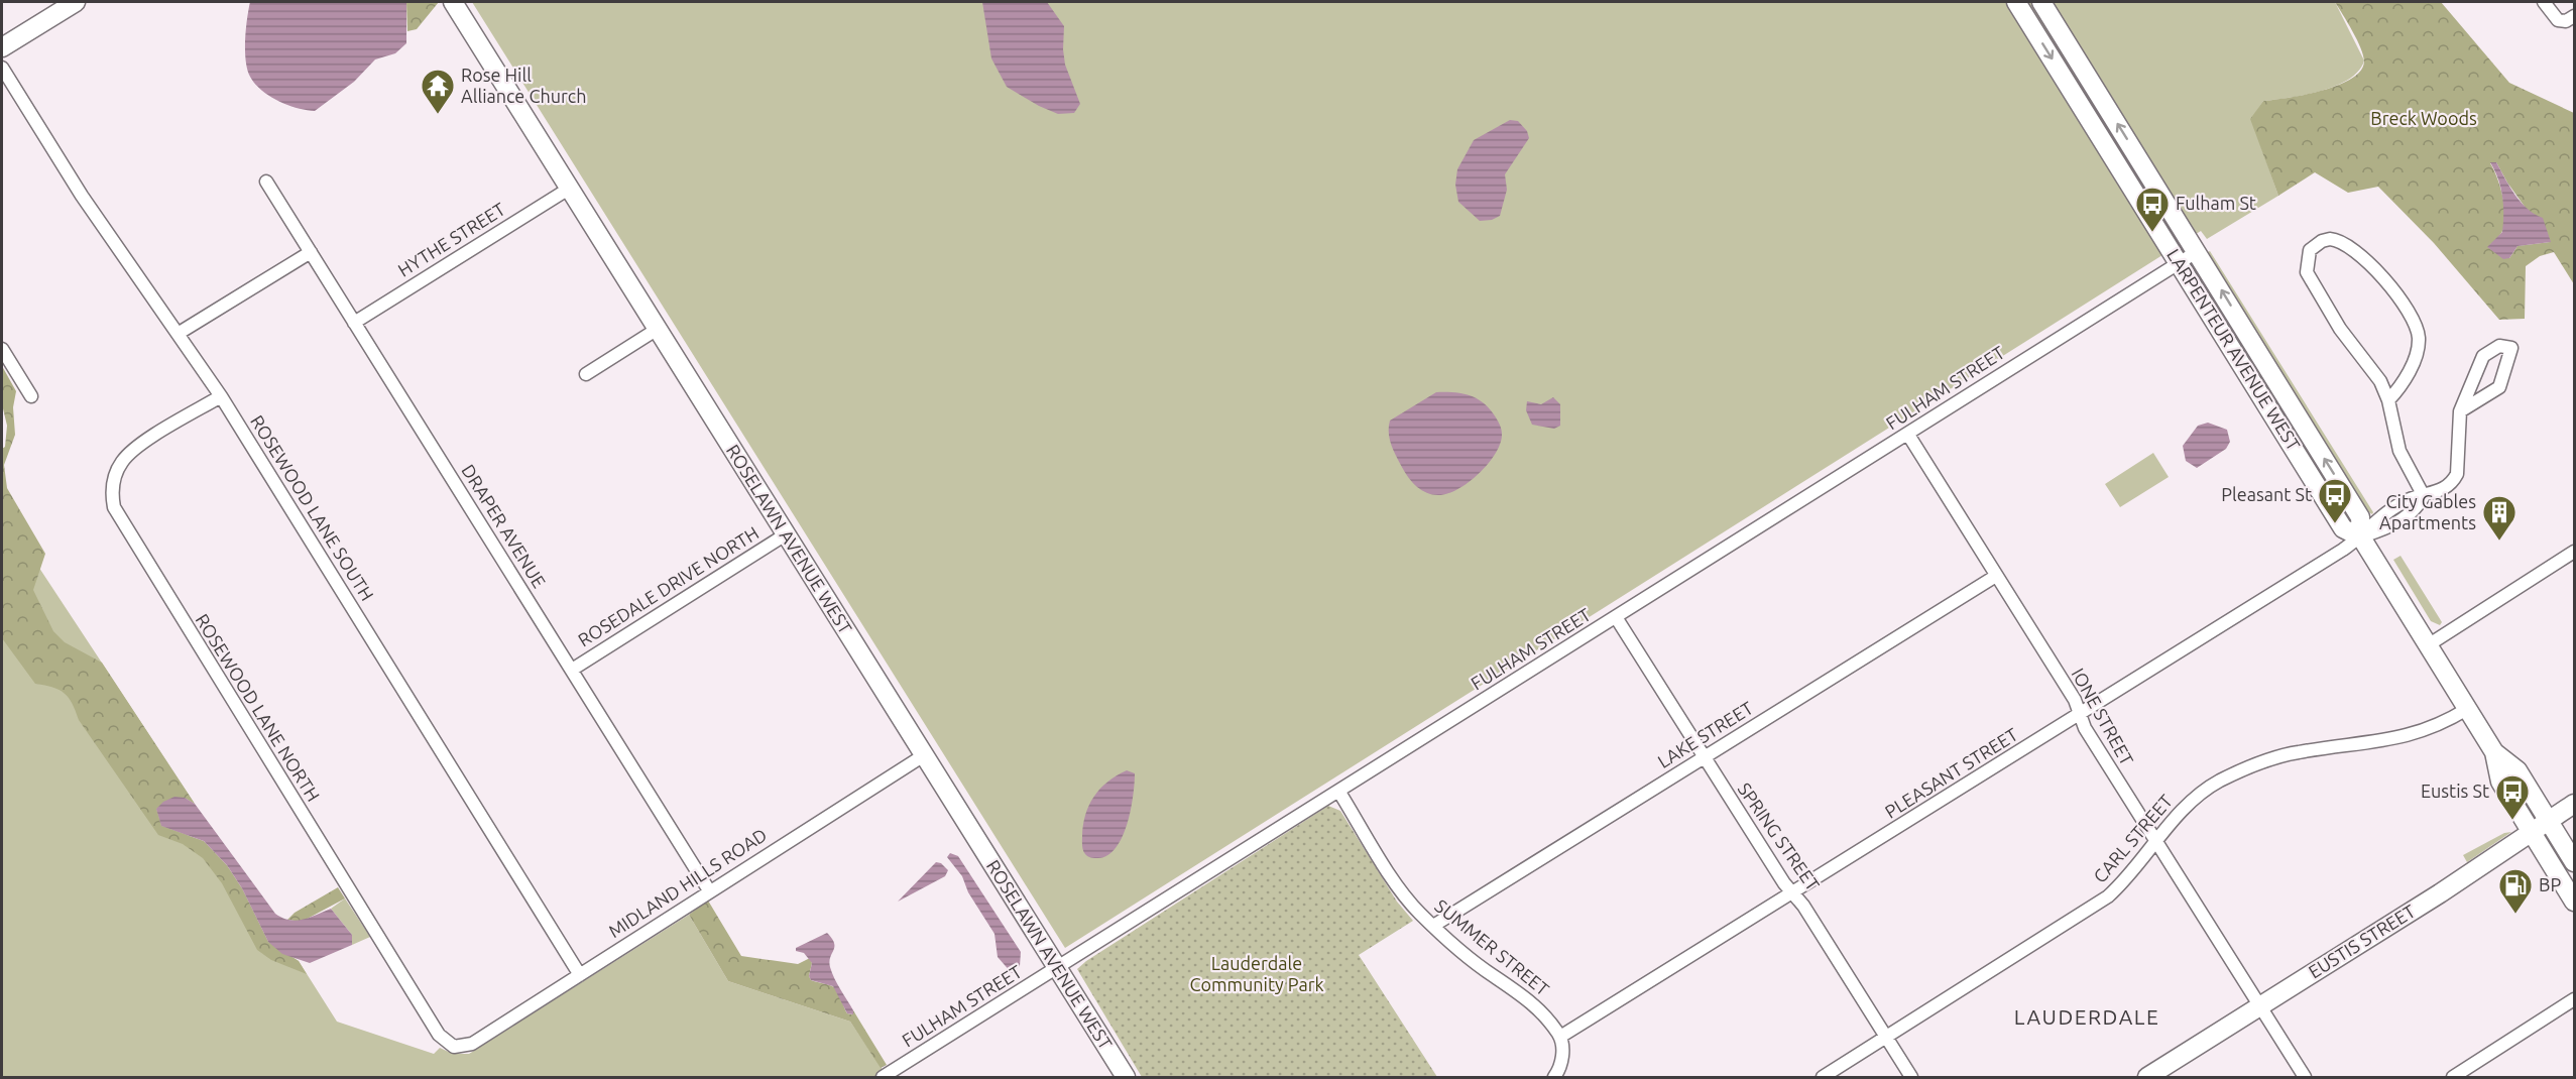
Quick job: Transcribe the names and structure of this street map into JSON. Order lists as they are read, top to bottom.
{
  "streets": {
    "main road": ["LARPENTEUR AVENUE WEST", "ROSELAWN AVENUE WEST", "EUSTIS STREET"],
    "street": [
      "HYTHE STREET",
      "FULHAM STREET",
      "ROSEWOOD LANE SOUTH",
      "DRAPER AVENUE",
      "ROSEDALE DRIVE NORTH",
      "ROSEWOOD LANE NORTH",
      "IONE STREET",
      "LAKE STREET",
      "PLEASANT STREET",
      "SPRING STREET",
      "CARL STREET",
      "MIDLAND HILLS ROAD",
      "SUMMER STREET"
    ]
  },
  "crossings": [
    ["HYTHE STREET", "DRAPER AVENUE"],
    ["HYTHE STREET", "ROSELAWN AVENUE WEST"],
    ["LARPENTEUR AVENUE WEST", "FULHAM STREET"],
    ["LARPENTEUR AVENUE WEST", "PLEASANT STREET"],
    ["LARPENTEUR AVENUE WEST", "CARL STREET"],
    ["LARPENTEUR AVENUE WEST", "EUSTIS STREET"],
    ["FULHAM STREET", "ROSELAWN AVENUE WEST"],
    ["FULHAM STREET", "IONE STREET"],
    ["FULHAM STREET", "SPRING STREET"],
    ["FULHAM STREET", "SUMMER STREET"],
    ["ROSEWOOD LANE SOUTH", "ROSEWOOD LANE NORTH"],
    ["ROSEWOOD LANE SOUTH", "MIDLAND HILLS ROAD"],
    ["DRAPER AVENUE", "ROSEDALE DRIVE NORTH"],
    ["DRAPER AVENUE", "MIDLAND HILLS ROAD"],
    ["ROSELAWN AVENUE WEST", "ROSEDALE DRIVE NORTH"],
    ["ROSELAWN AVENUE WEST", "MIDLAND HILLS ROAD"],
    ["ROSEWOOD LANE NORTH", "MIDLAND HILLS ROAD"],
    ["IONE STREET", "LAKE STREET"],
    ["IONE STREET", "PLEASANT STREET"],
    ["IONE STREET", "CARL STREET"],
    ["IONE STREET", "EUSTIS STREET"],
    ["LAKE STREET", "SPRING STREET"],
    ["LAKE STREET", "SUMMER STREET"],
    ["PLEASANT STREET", "SPRING STREET"],
    ["PLEASANT STREET", "SUMMER STREET"],
    ["SPRING STREET", "CARL STREET"]
  ],
  "districts": ["LAUDERDALE"],
  "parks": ["Breck Woods", "Lauderdale Community Park"],
  "places": {
    "temple": ["Rose Hill Alliance Church"],
    "bus stop": ["Fulham St", "Pleasant St", "Eustis St"],
    "building": ["City Gables Apartments"],
    "fuel station": ["BP"]
  }
}
